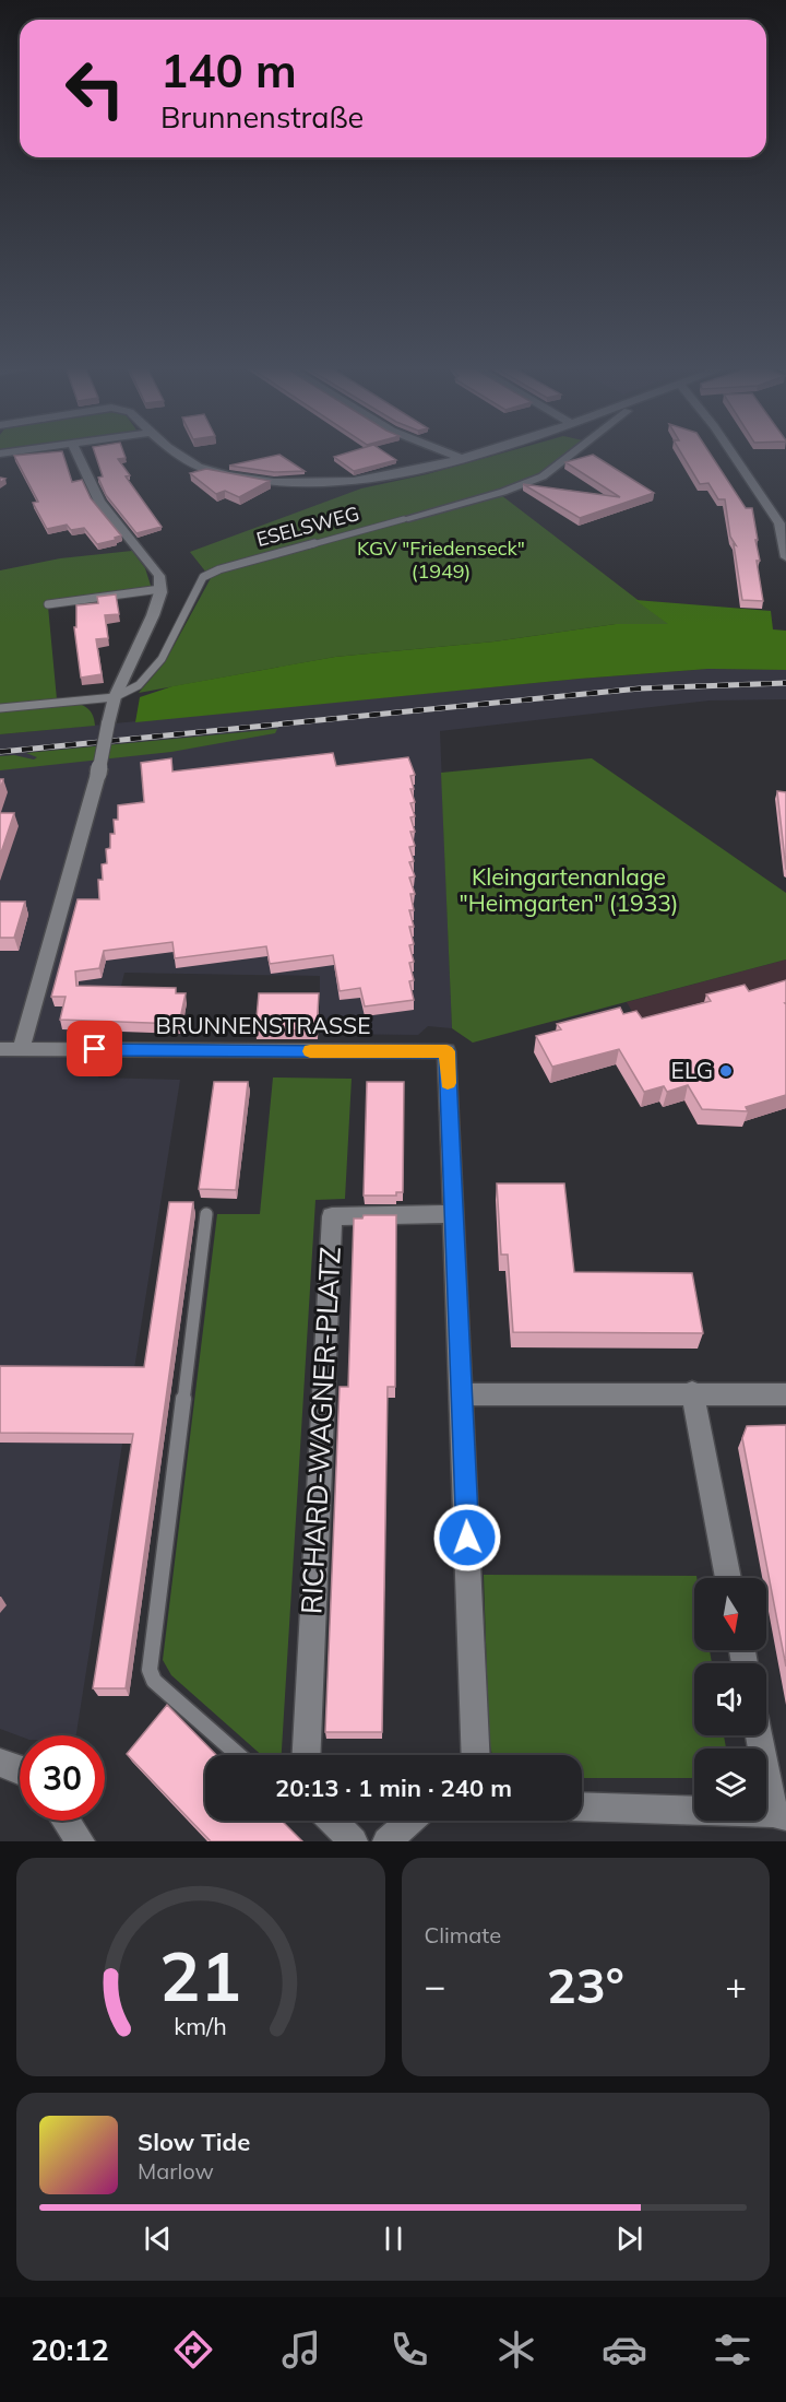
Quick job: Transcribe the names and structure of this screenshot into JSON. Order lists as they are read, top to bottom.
{
  "streets": {
    "street": ["ESELSWEG", "BRUNNENSTRASSE", "RICHARD-WAGNER-PLATZ"]
  },
  "crossings": [
    ["BRUNNENSTRASSE", "RICHARD-WAGNER-PLATZ"]
  ],
  "parks": ["KGV \"Friedenseck\" (1949)", "Kleingartenanlage \"Heimgarten\" (1933)"],
  "places": ["ELG"],
  "north": "bottom",
  "page": {
    "turn": ["140 m", "Brunnenstraße"],
    "limit": "30",
    "trip": "20:13 · 1 min · 240 m",
    "tile": "Climate",
    "heat": ["−", "23°", "+"],
    "song": ["Slow Tide", "Marlow"],
    "tabs": "20:12",
    "gauge": ["21", "km/h"]
  }
}
